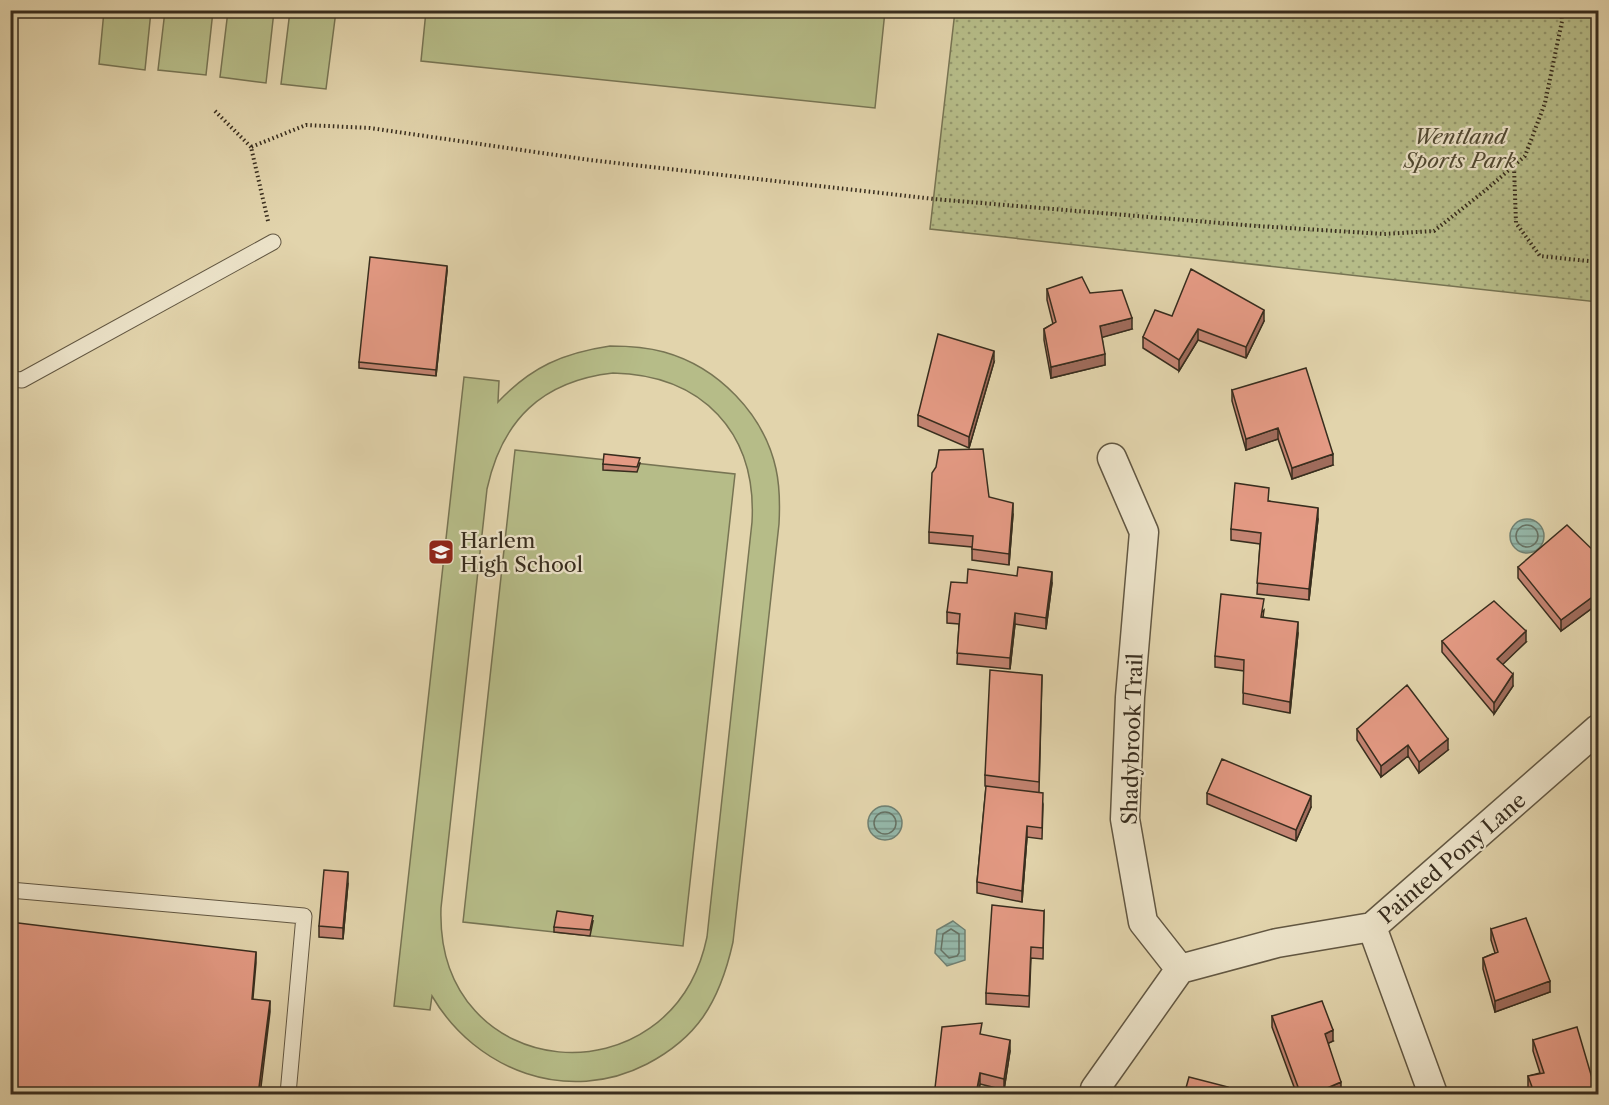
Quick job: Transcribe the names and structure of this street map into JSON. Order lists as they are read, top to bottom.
{
  "streets": {
    "street": ["Shadybrook Trail", "Painted Pony Lane"]
  },
  "crossings": [
    ["Shadybrook Trail", "Painted Pony Lane"]
  ],
  "parks": ["Wentland Sports Park"],
  "places": {
    "school or university": ["Harlem High School"]
  }
}
